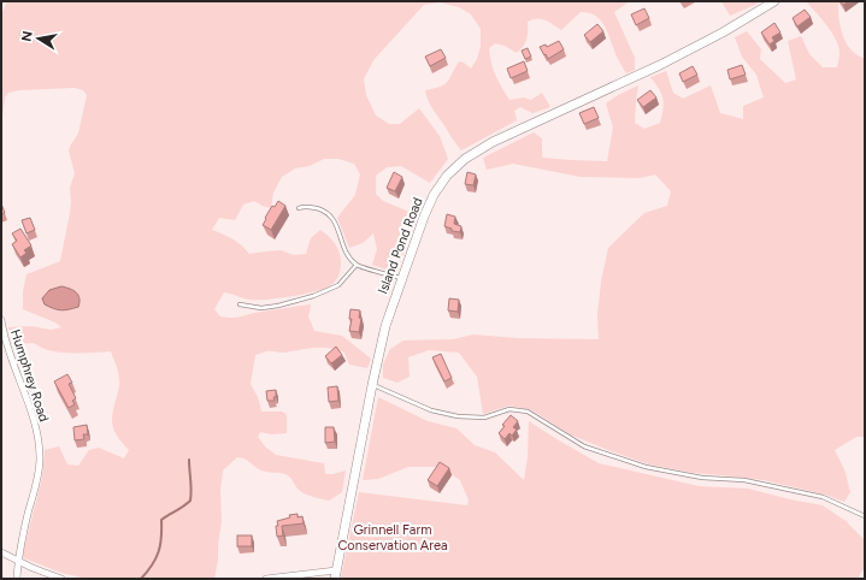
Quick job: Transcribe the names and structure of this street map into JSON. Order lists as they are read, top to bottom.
{
  "streets": {
    "street": ["Island Pond Road", "Humphrey Road"]
  },
  "parks": ["Grinnell Farm Conservation Area"],
  "north": "left"
}
